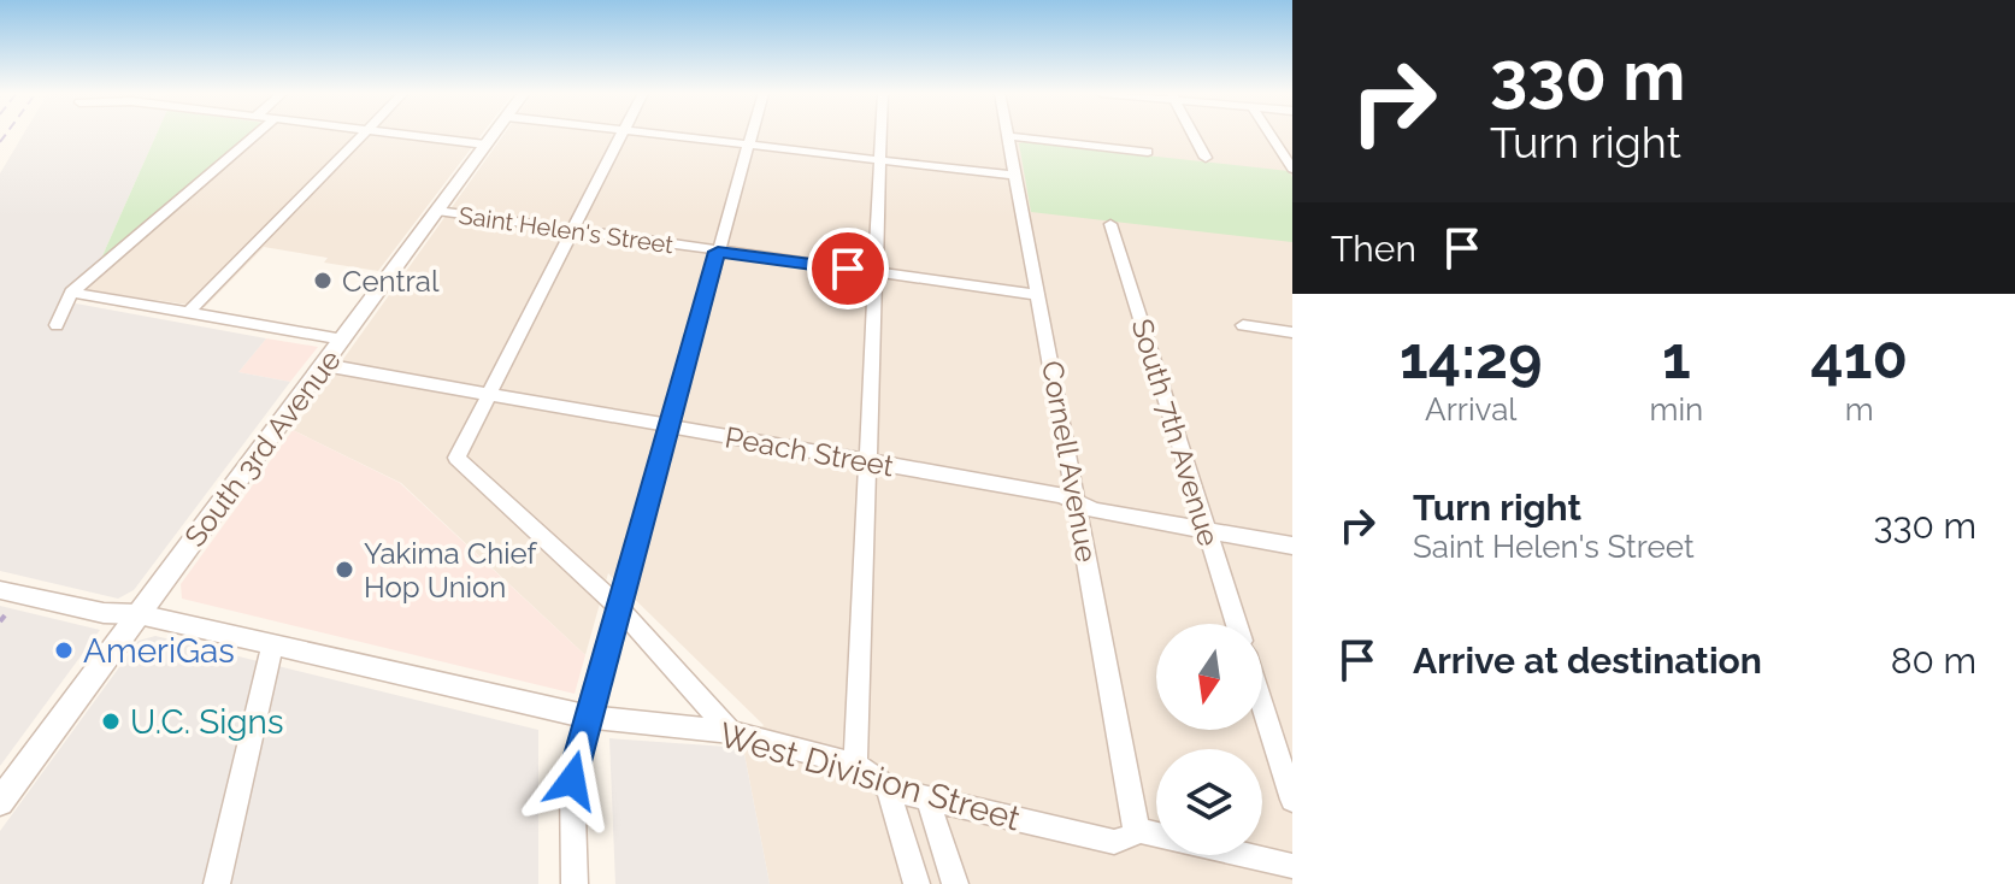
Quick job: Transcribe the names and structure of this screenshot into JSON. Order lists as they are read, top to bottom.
{
  "streets": {
    "street": [
      "Saint Helen's Street",
      "South 7th Avenue",
      "South 3rd Avenue",
      "Peach Street",
      "Cornell Avenue",
      "West Division Street"
    ]
  },
  "crossings": [
    ["Saint Helen's Street", "South 3rd Avenue"],
    ["Saint Helen's Street", "Cornell Avenue"],
    ["South 7th Avenue", "Peach Street"],
    ["South 3rd Avenue", "Peach Street"],
    ["South 3rd Avenue", "West Division Street"],
    ["Peach Street", "Cornell Avenue"],
    ["Cornell Avenue", "West Division Street"]
  ],
  "places": [
    "Central",
    "Yakima Chief Hop Union",
    "AmeriGas",
    "U.C. Signs"
  ],
  "north": "bottom",
  "page": {
    "turn": ["330 m", "Turn right"],
    "then": "Then",
    "eta": [
      "14:29",
      "Arrival",
      "1",
      "min",
      "410",
      "m"
    ],
    "list": [
      {
        "name": "Turn right",
        "note": "Saint Helen's Street",
        "value": "330 m"
      },
      {
        "name": "Arrive at destination",
        "value": "80 m"
      }
    ]
  }
}
